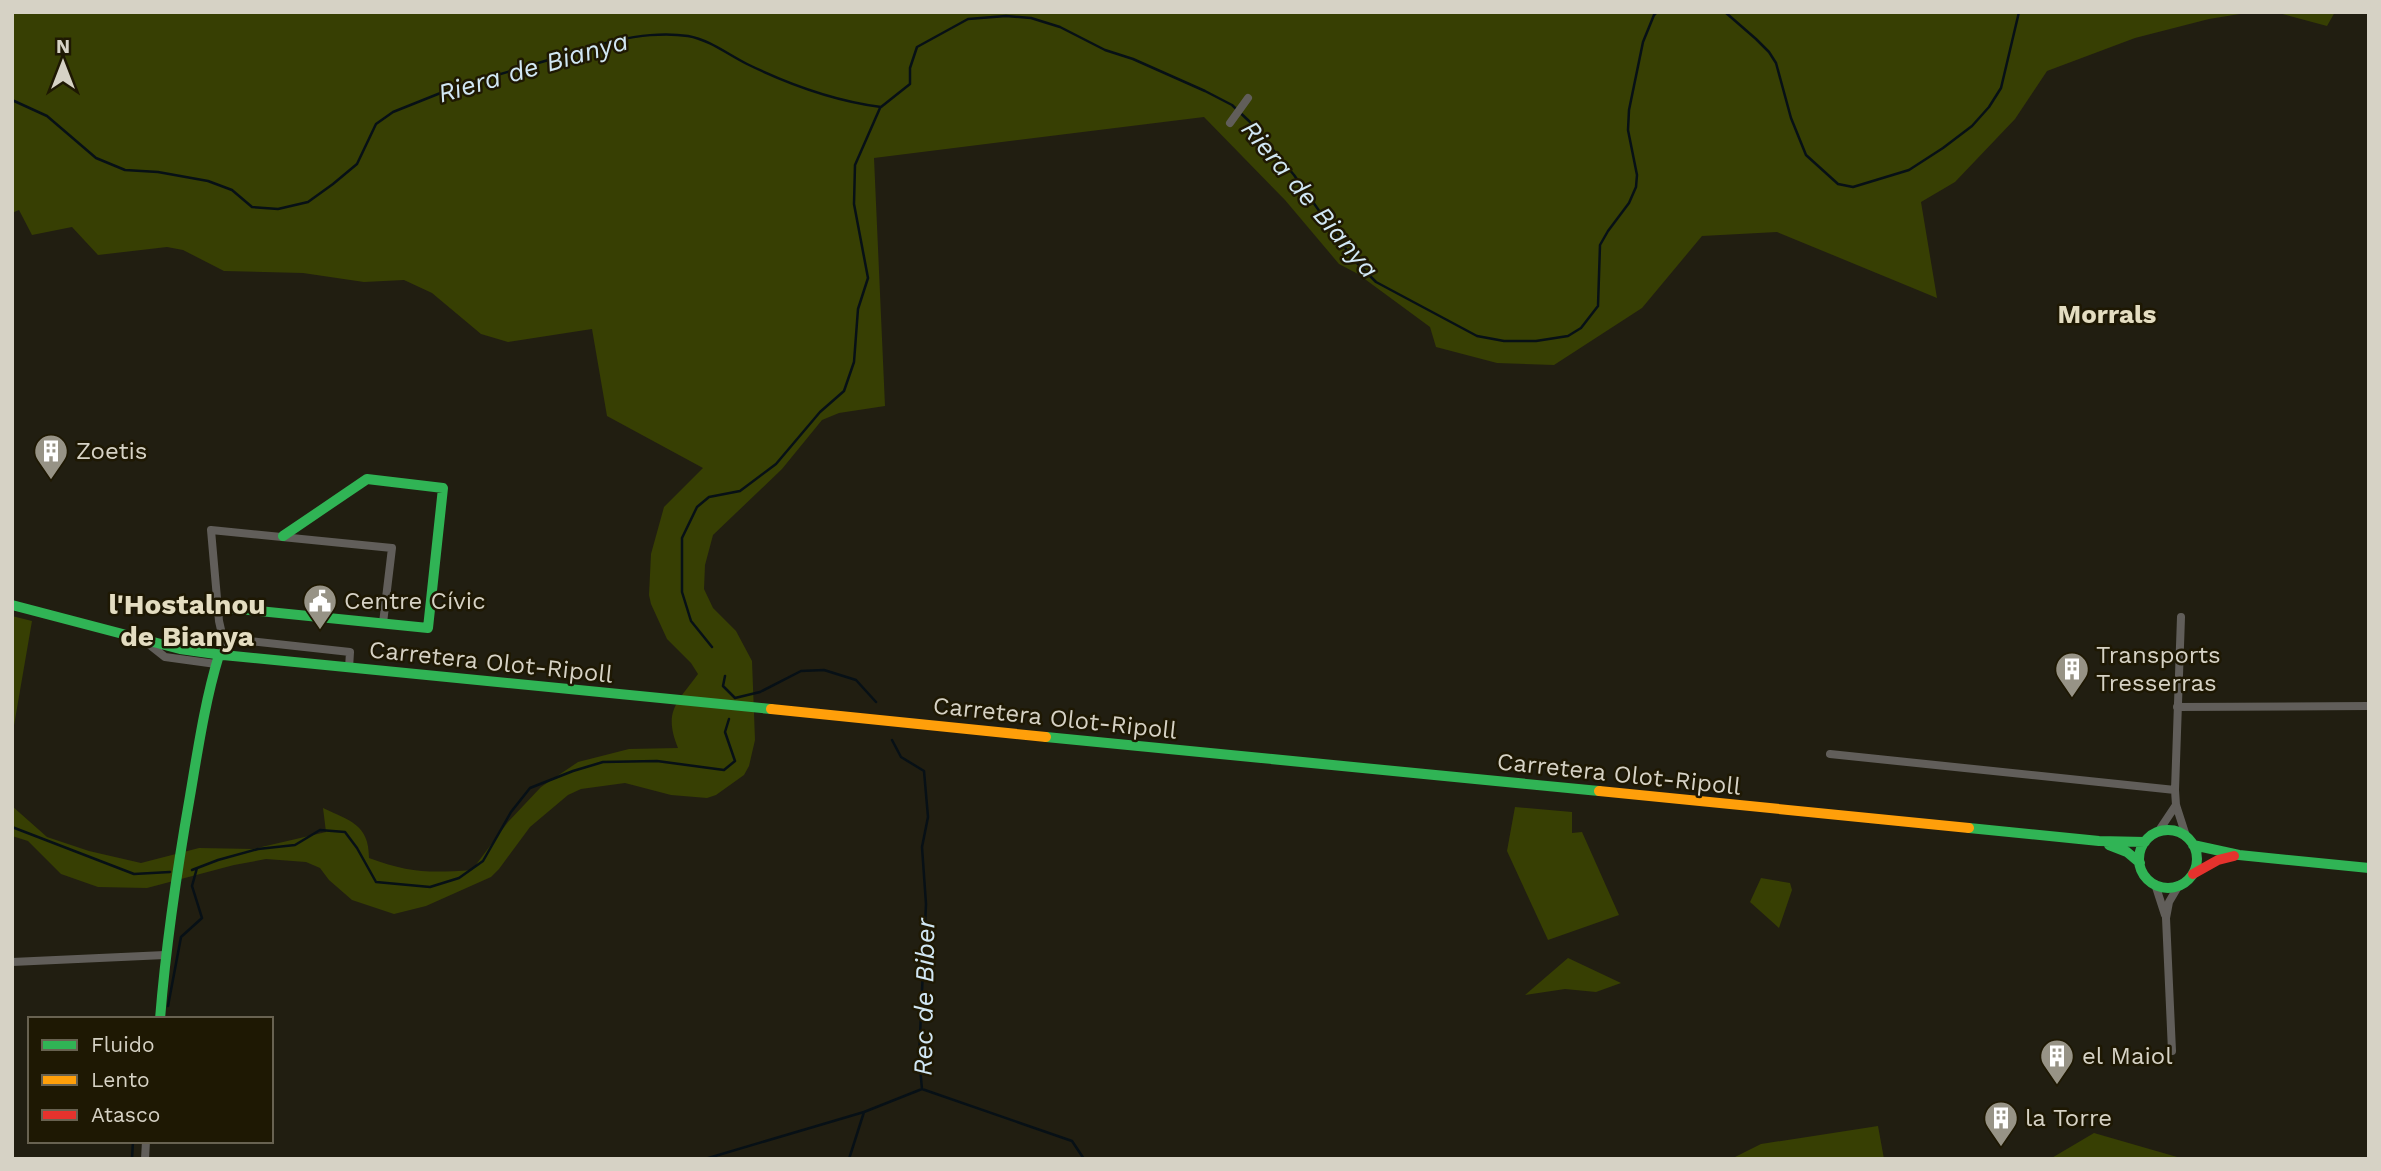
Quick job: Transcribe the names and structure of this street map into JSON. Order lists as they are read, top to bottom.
{
  "streets": {
    "main road": ["Carretera Olot-Ripoll"]
  },
  "districts": ["Morrals", "l'Hostalnou de Bianya"],
  "water": ["Riera de Bianya", "Rec de Biber"],
  "places": {
    "building": [
      "Zoetis",
      "Transports Tresserras",
      "el Maiol",
      "la Torre"
    ],
    "public building": ["Centre Cívic"]
  },
  "legend": ["Fluido", "Lento", "Atasco"],
  "north": "top"
}
